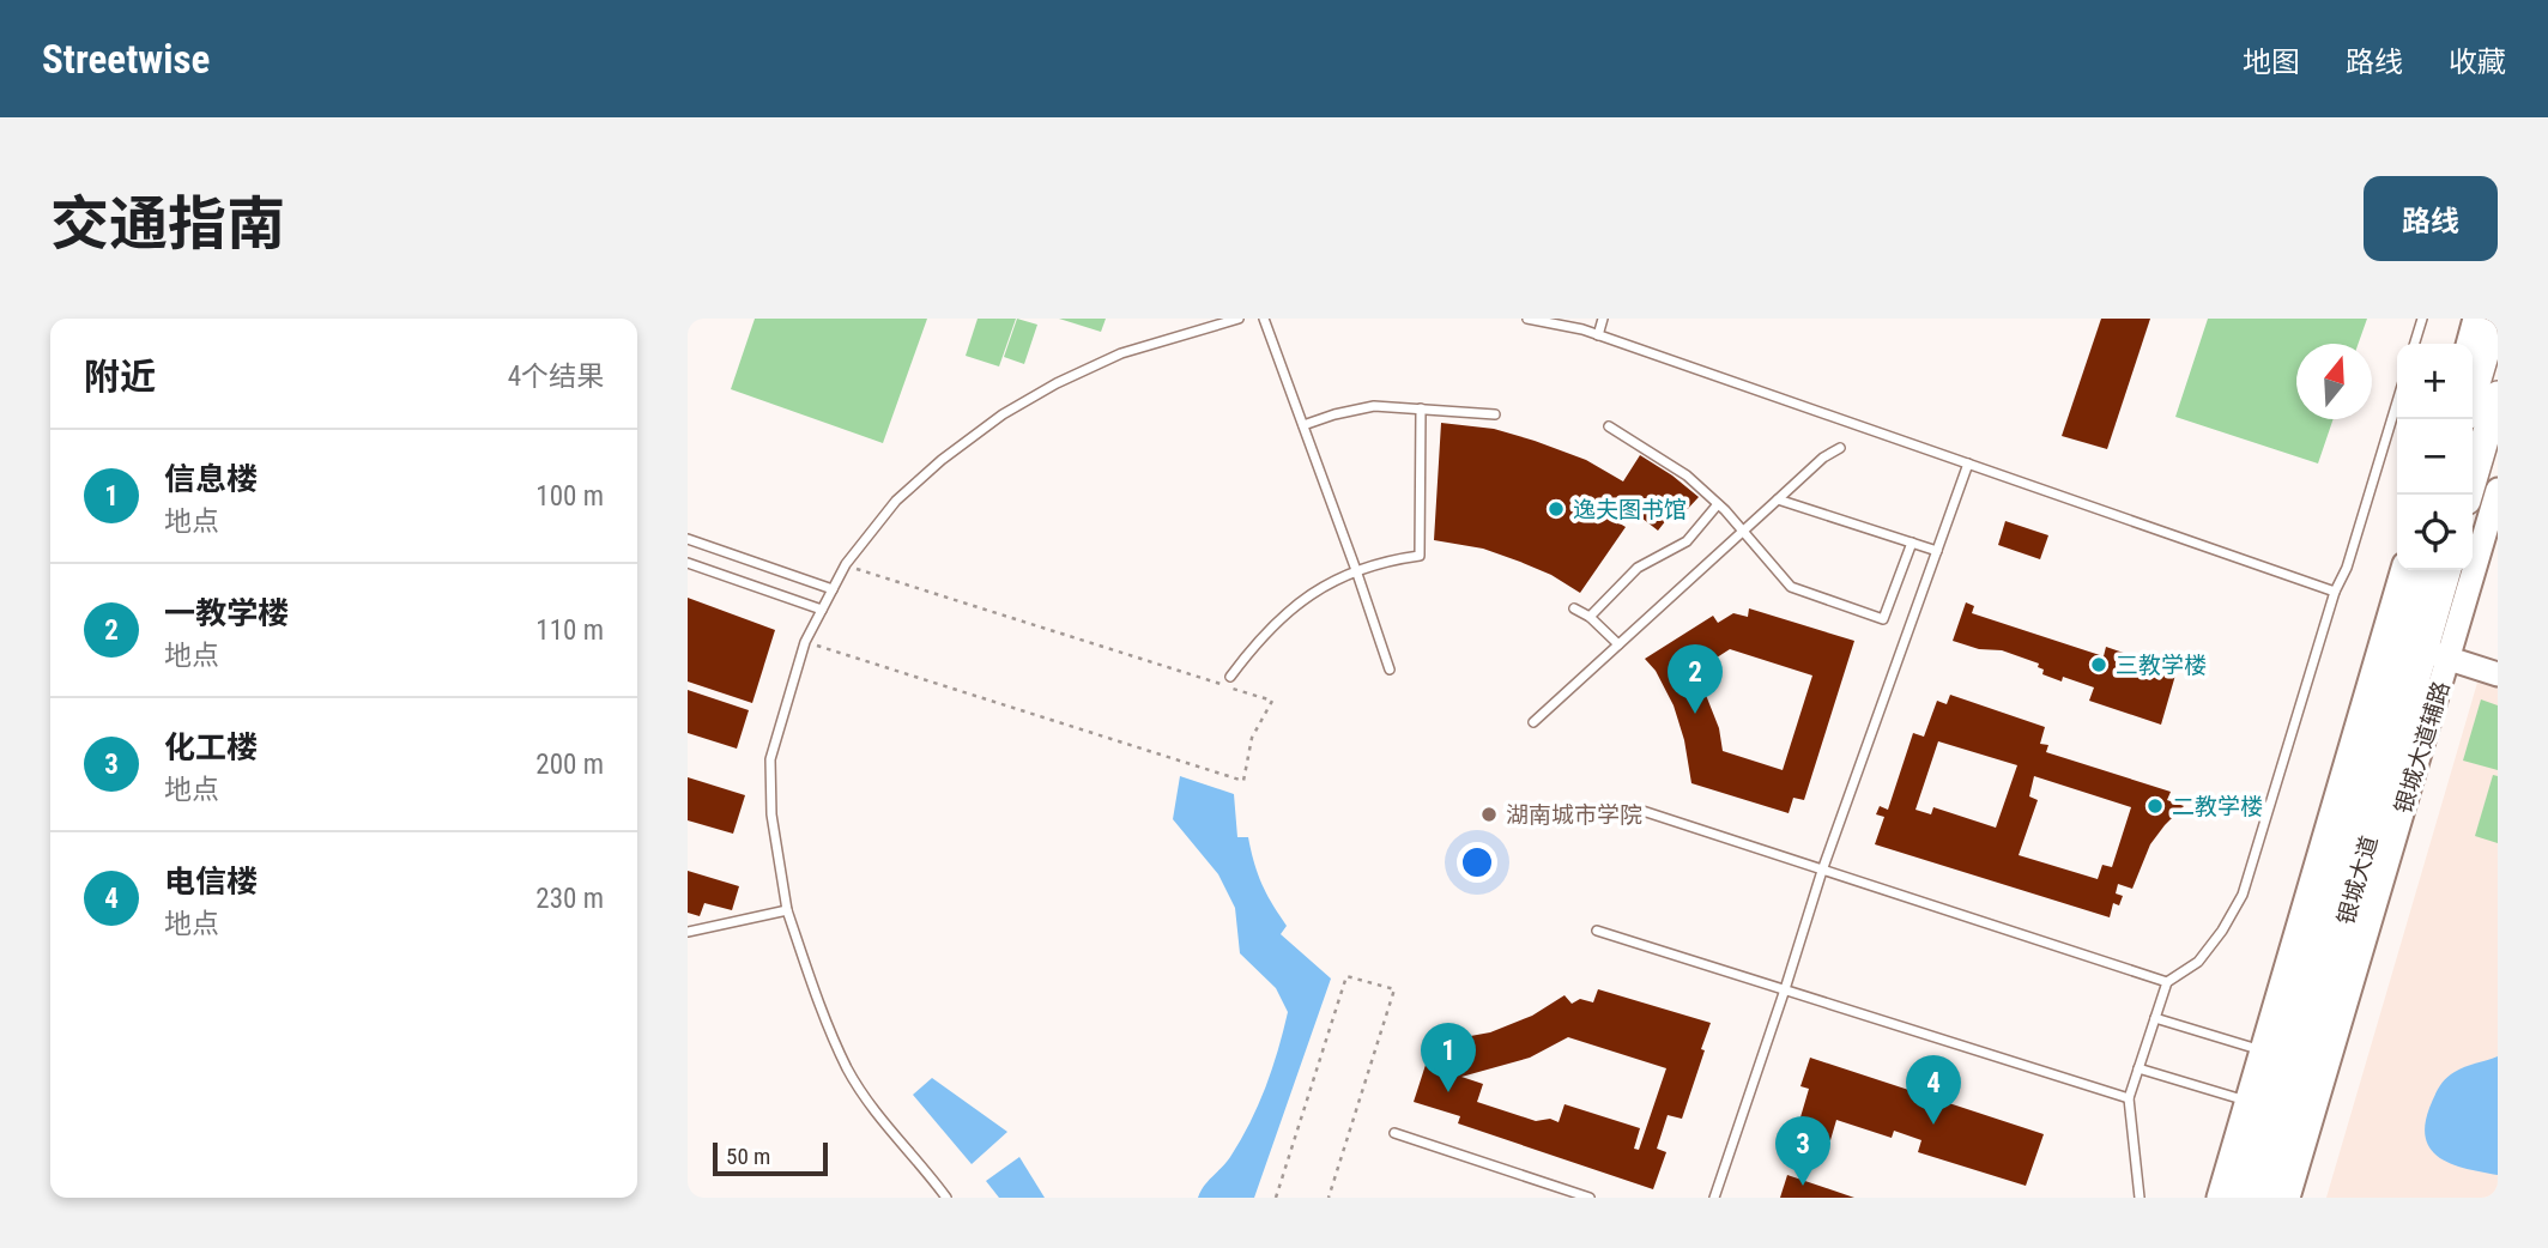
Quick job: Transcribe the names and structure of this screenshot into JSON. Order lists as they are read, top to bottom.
{
  "streets": {
    "main road": ["银城大道"],
    "street": ["银城大道辅路"]
  },
  "crossings": [
    ["银城大道辅路", "银城大道"]
  ],
  "places": [
    "逸夫图书馆",
    "三教学楼",
    "二教学楼",
    "湖南城市学院"
  ],
  "scale_bar": "50 m",
  "north": "top",
  "page": {
    "header": "Streetwise",
    "nav": ["地图", "路线", "收藏"],
    "title": "交通指南",
    "buttons": "路线",
    "heading": ["附近", "4个结果"],
    "map_buttons": ["+", "−"],
    "list": [
      {
        "mark": "1",
        "name": "信息楼",
        "note": "地点",
        "value": "100 m"
      },
      {
        "mark": "2",
        "name": "一教学楼",
        "note": "地点",
        "value": "110 m"
      },
      {
        "mark": "3",
        "name": "化工楼",
        "note": "地点",
        "value": "200 m"
      },
      {
        "mark": "4",
        "name": "电信楼",
        "note": "地点",
        "value": "230 m"
      }
    ],
    "pins": [
      "2",
      "1",
      "4",
      "3"
    ],
    "scale": "50 m"
  }
}
